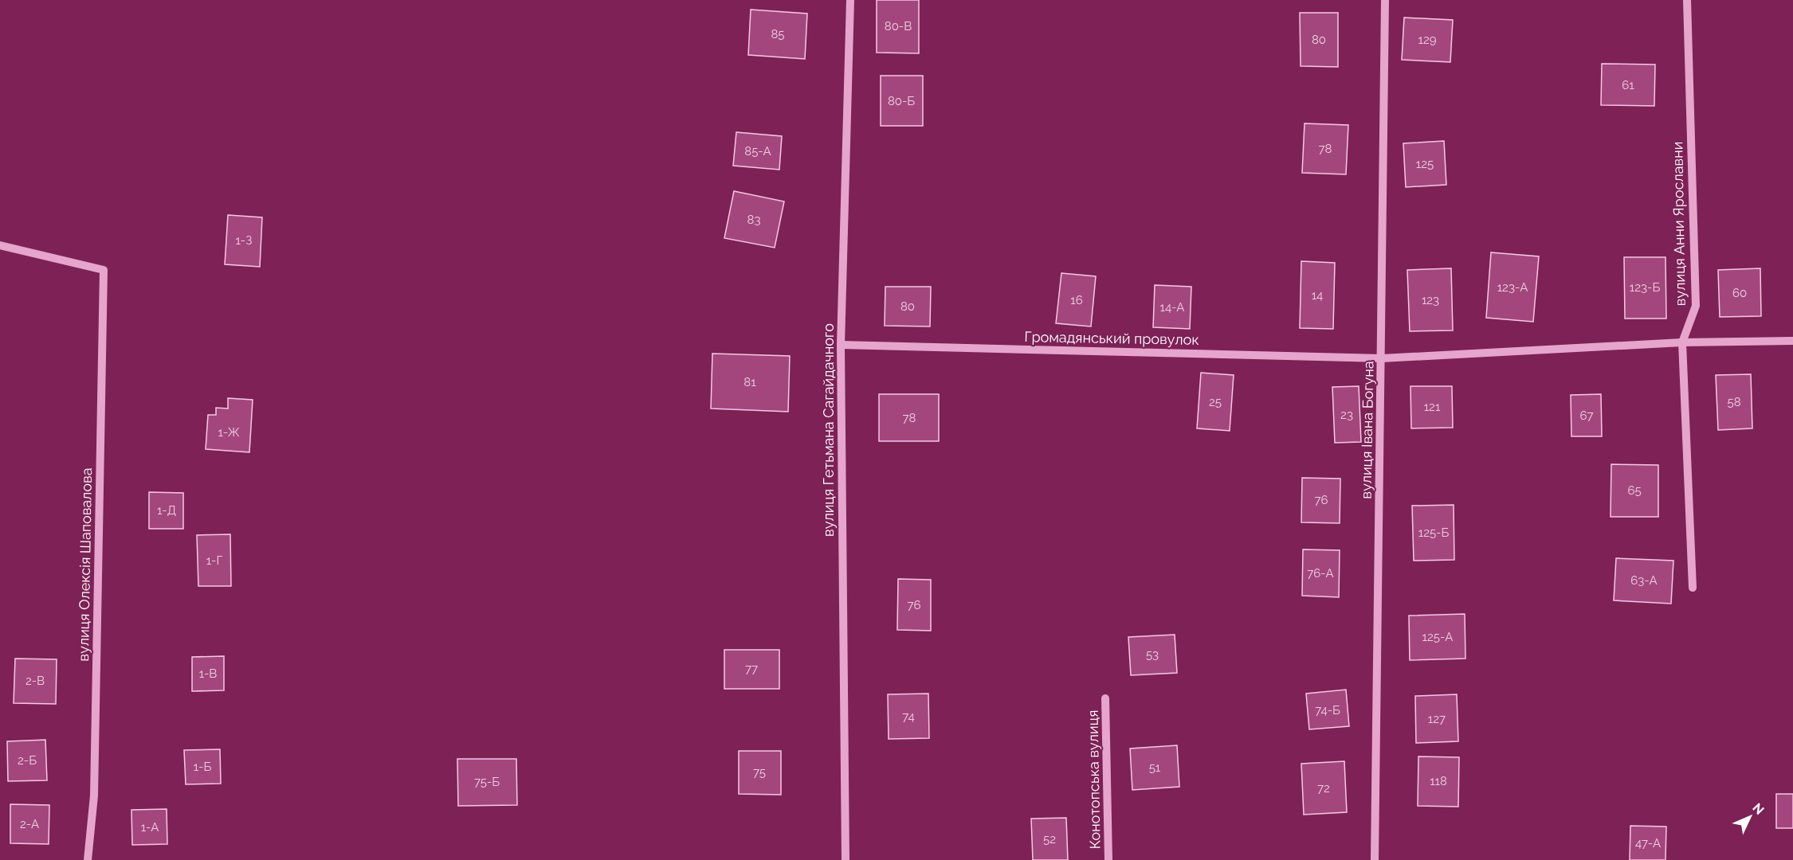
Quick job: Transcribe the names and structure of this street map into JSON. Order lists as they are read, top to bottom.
{
  "streets": {
    "street": [
      "вулиця Анни Ярославни",
      "Громадянський провулок",
      "вулиця Гетьмана Сагайдачного",
      "вулиця Івана Богуна",
      "вулиця Олексія Шаповалова",
      "Конотопська вулиця"
    ]
  },
  "crossings": [
    ["вулиця Анни Ярославни", "Громадянський провулок"],
    ["Громадянський провулок", "вулиця Гетьмана Сагайдачного"],
    ["Громадянський провулок", "вулиця Івана Богуна"]
  ],
  "house_numbers": [
    "80-В",
    "85",
    "80",
    "129",
    "61",
    "80-Б",
    "78",
    "85-А",
    "125",
    "83",
    "1-З",
    "123-А",
    "123-Б",
    "60",
    "14",
    "16",
    "123",
    "80",
    "14-А",
    "81",
    "25",
    "58",
    "121",
    "23",
    "67",
    "78",
    "1-Ж",
    "65",
    "76",
    "1-Д",
    "125-Б",
    "1-Г",
    "76-А",
    "63-А",
    "76",
    "125-А",
    "53",
    "77",
    "1-В",
    "2-В",
    "74-Б",
    "74",
    "127",
    "2-Б",
    "1-Б",
    "51",
    "75",
    "118",
    "75-Б",
    "72",
    "2-А",
    "1-А",
    "52",
    "47-А"
  ],
  "north": "top right"
}
